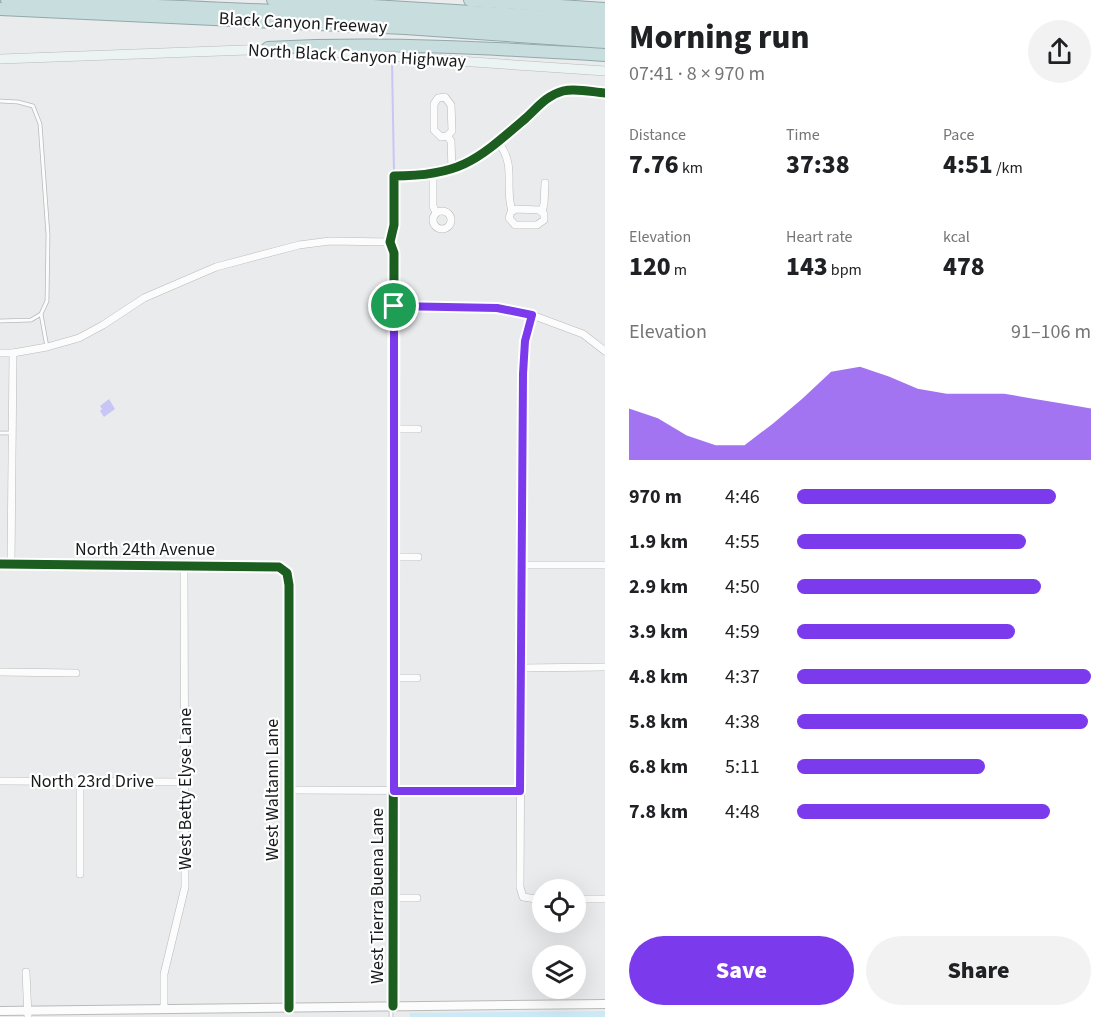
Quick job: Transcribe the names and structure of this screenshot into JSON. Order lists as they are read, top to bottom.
{
  "streets": {
    "highway": ["Black Canyon Freeway"],
    "main road": ["North Black Canyon Highway"],
    "street": [
      "North 24th Avenue",
      "North 23rd Drive",
      "West Betty Elyse Lane",
      "West Waltann Lane",
      "West Tierra Buena Lane"
    ]
  },
  "crossings": [
    ["North 24th Avenue", "West Betty Elyse Lane"],
    ["North 24th Avenue", "West Waltann Lane"],
    ["North 23rd Drive", "West Betty Elyse Lane"]
  ],
  "page": {
    "heading": ["Morning run", "07:41 · 8 × 970 m"],
    "stats": [
      ["Distance", "7.76 km"],
      ["Time", "37:38"],
      ["Pace", "4:51 /km"],
      ["Elevation", "120 m"],
      ["Heart rate", "143 bpm"],
      ["kcal", "478"]
    ],
    "chart": ["Elevation", "91–106 m"],
    "list": [
      {
        "name": "970 m",
        "note": "4:46"
      },
      {
        "name": "1.9 km",
        "note": "4:55"
      },
      {
        "name": "2.9 km",
        "note": "4:50"
      },
      {
        "name": "3.9 km",
        "note": "4:59"
      },
      {
        "name": "4.8 km",
        "note": "4:37"
      },
      {
        "name": "5.8 km",
        "note": "4:38"
      },
      {
        "name": "6.8 km",
        "note": "5:11"
      },
      {
        "name": "7.8 km",
        "note": "4:48"
      }
    ],
    "buttons": ["Save", "Share"]
  }
}
